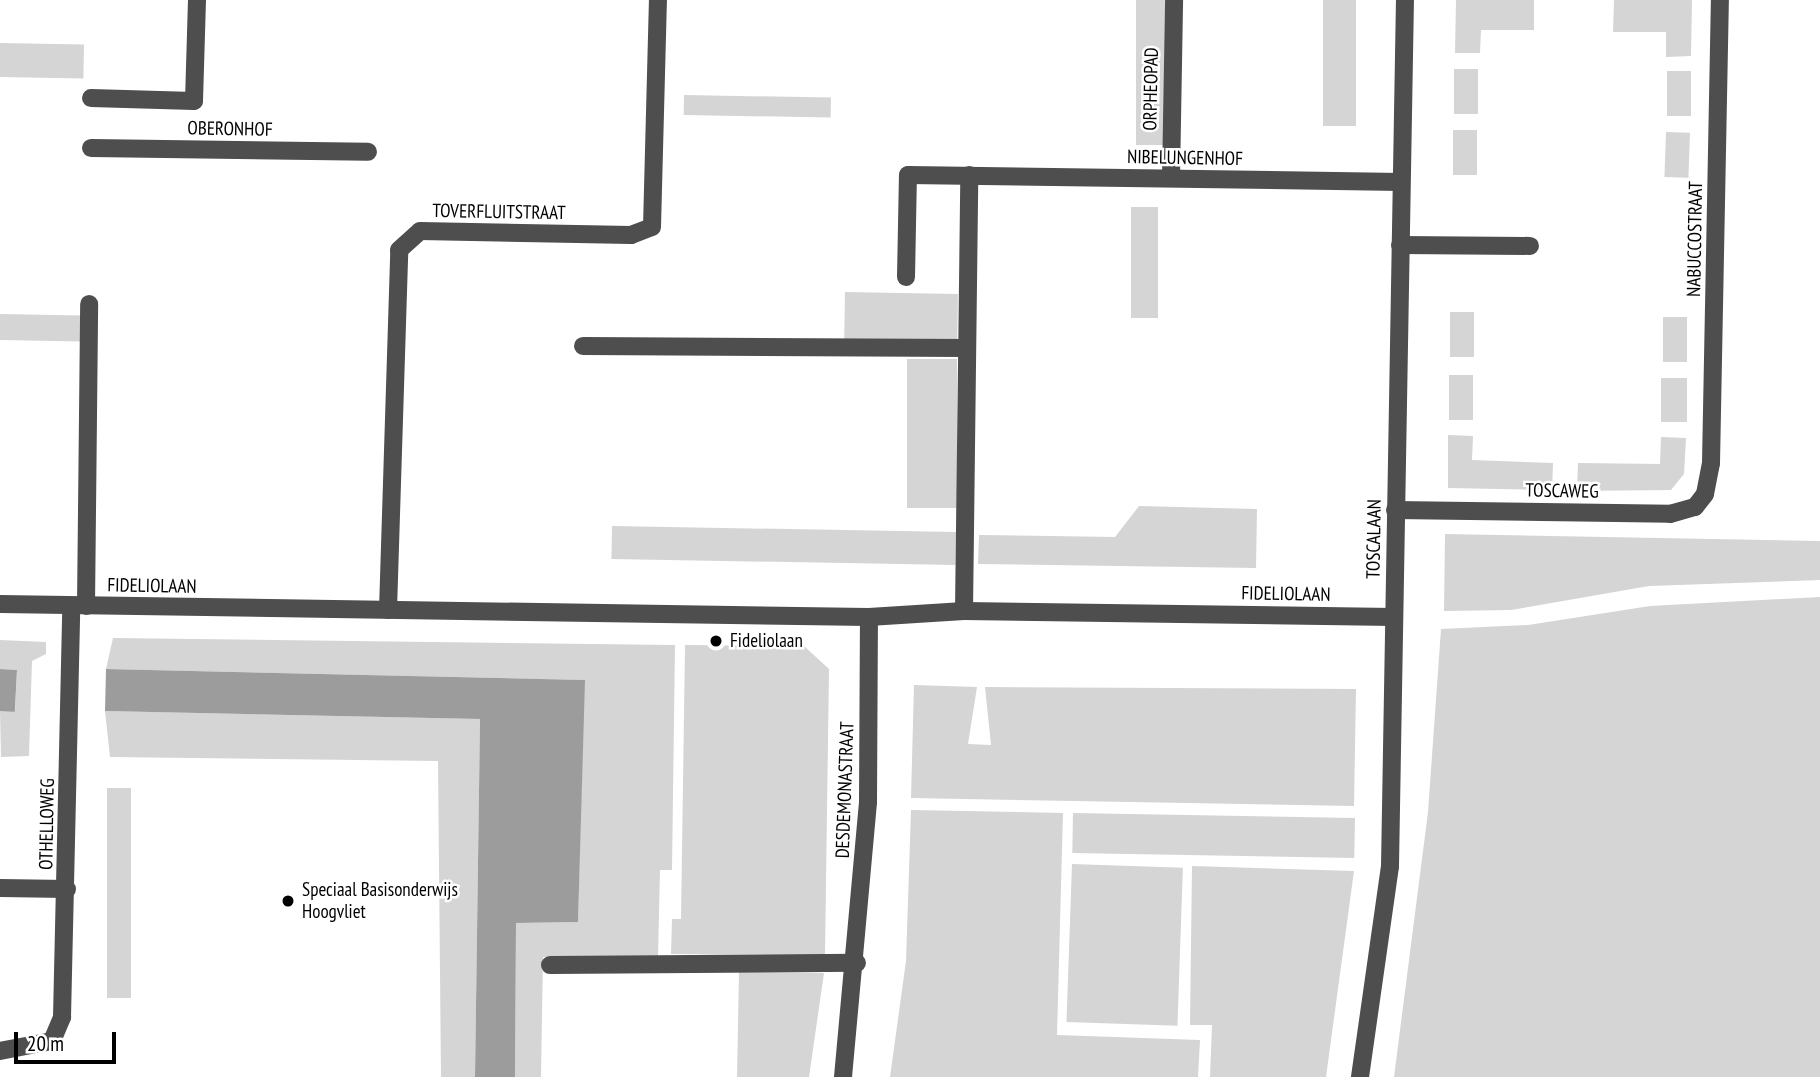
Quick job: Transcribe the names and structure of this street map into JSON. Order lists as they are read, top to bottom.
{
  "streets": {
    "street": [
      "ORPHEOPAD",
      "OBERONHOF",
      "NIBELUNGENHOF",
      "TOVERFLUITSTRAAT",
      "NABUCCOSTRAAT",
      "TOSCAWEG",
      "TOSCALAAN",
      "FIDELIOLAAN",
      "DESDEMONASTRAAT",
      "OTHELLOWEG"
    ]
  },
  "crossings": [
    ["ORPHEOPAD", "NIBELUNGENHOF"],
    ["NIBELUNGENHOF", "TOSCALAAN"],
    ["TOVERFLUITSTRAAT", "FIDELIOLAAN"],
    ["NABUCCOSTRAAT", "TOSCAWEG"],
    ["TOSCAWEG", "TOSCALAAN"],
    ["TOSCALAAN", "FIDELIOLAAN"],
    ["FIDELIOLAAN", "DESDEMONASTRAAT"],
    ["FIDELIOLAAN", "OTHELLOWEG"]
  ],
  "places": ["Fideliolaan", "Speciaal Basisonderwijs Hoogvliet"],
  "scale_bar": "20 m"
}
